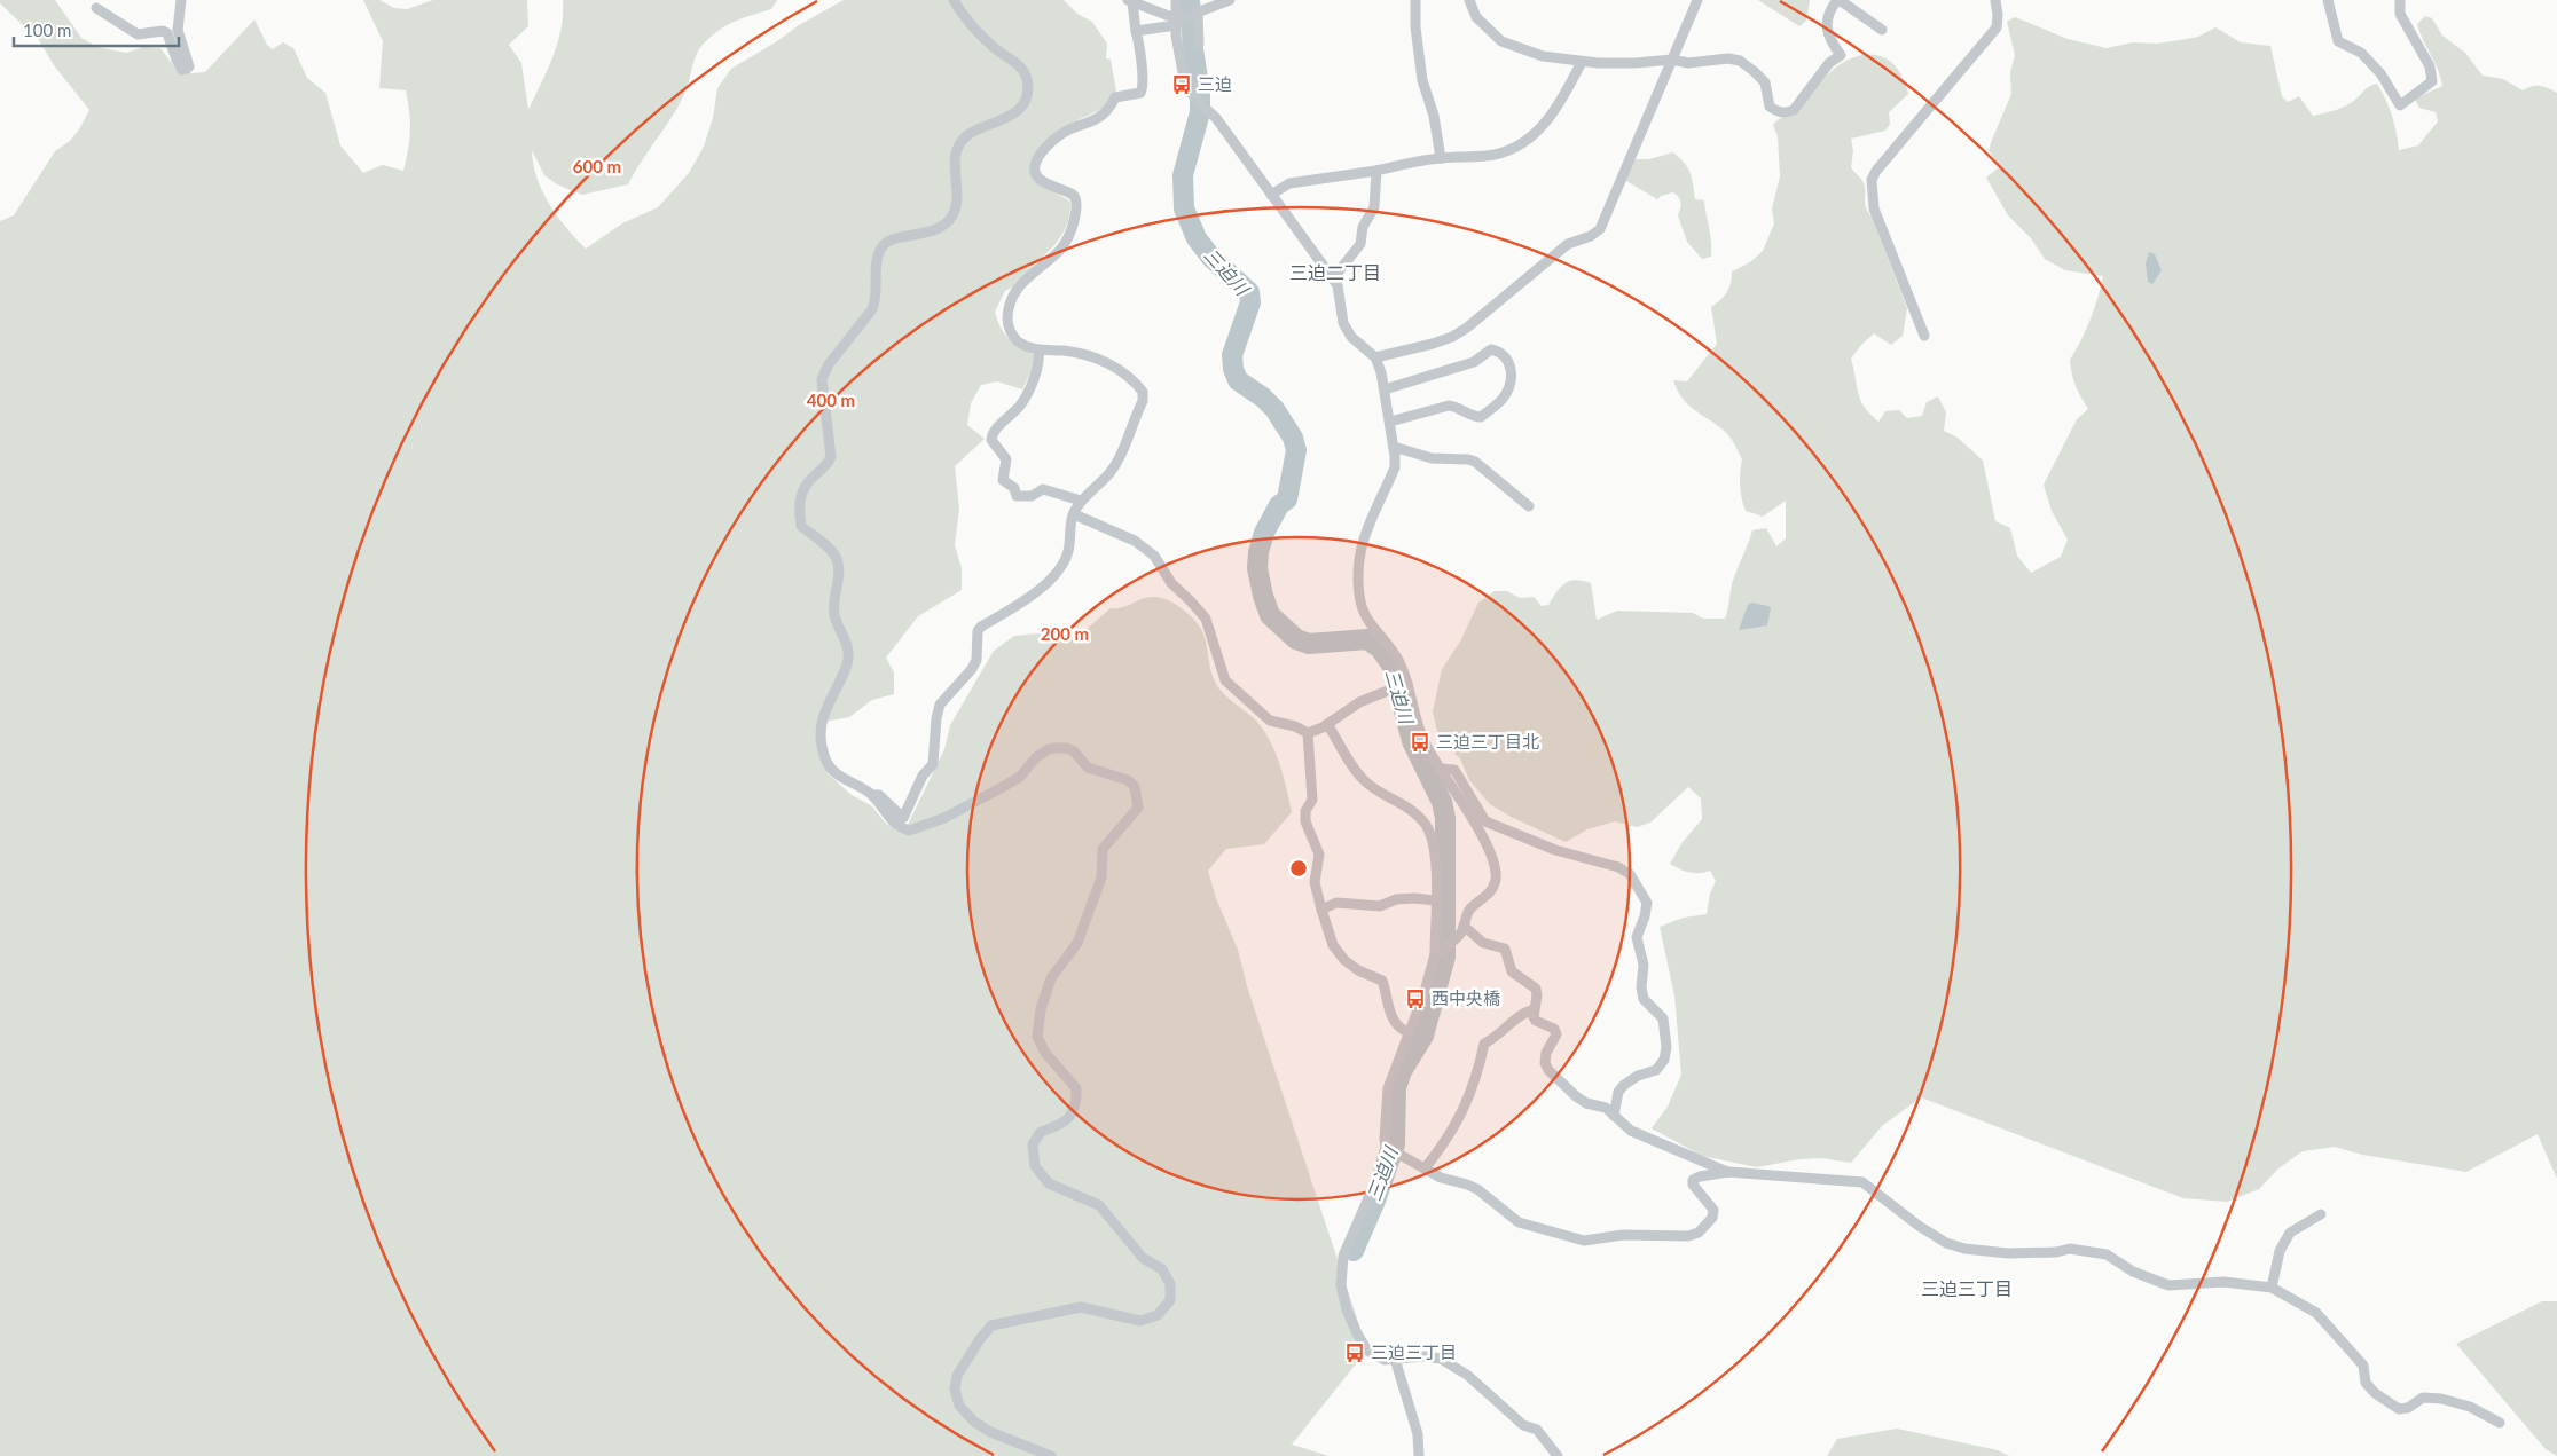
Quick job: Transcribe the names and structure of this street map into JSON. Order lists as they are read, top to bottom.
{
  "districts": ["三迫二丁目", "三迫三丁目"],
  "water": ["三迫川"],
  "places": {
    "bus stop": [
      "三迫",
      "三迫三丁目北",
      "西中央橋",
      "三迫三丁目"
    ]
  },
  "scale_bar": "100 m",
  "rings": ["600 m", "400 m", "200 m"]
}
